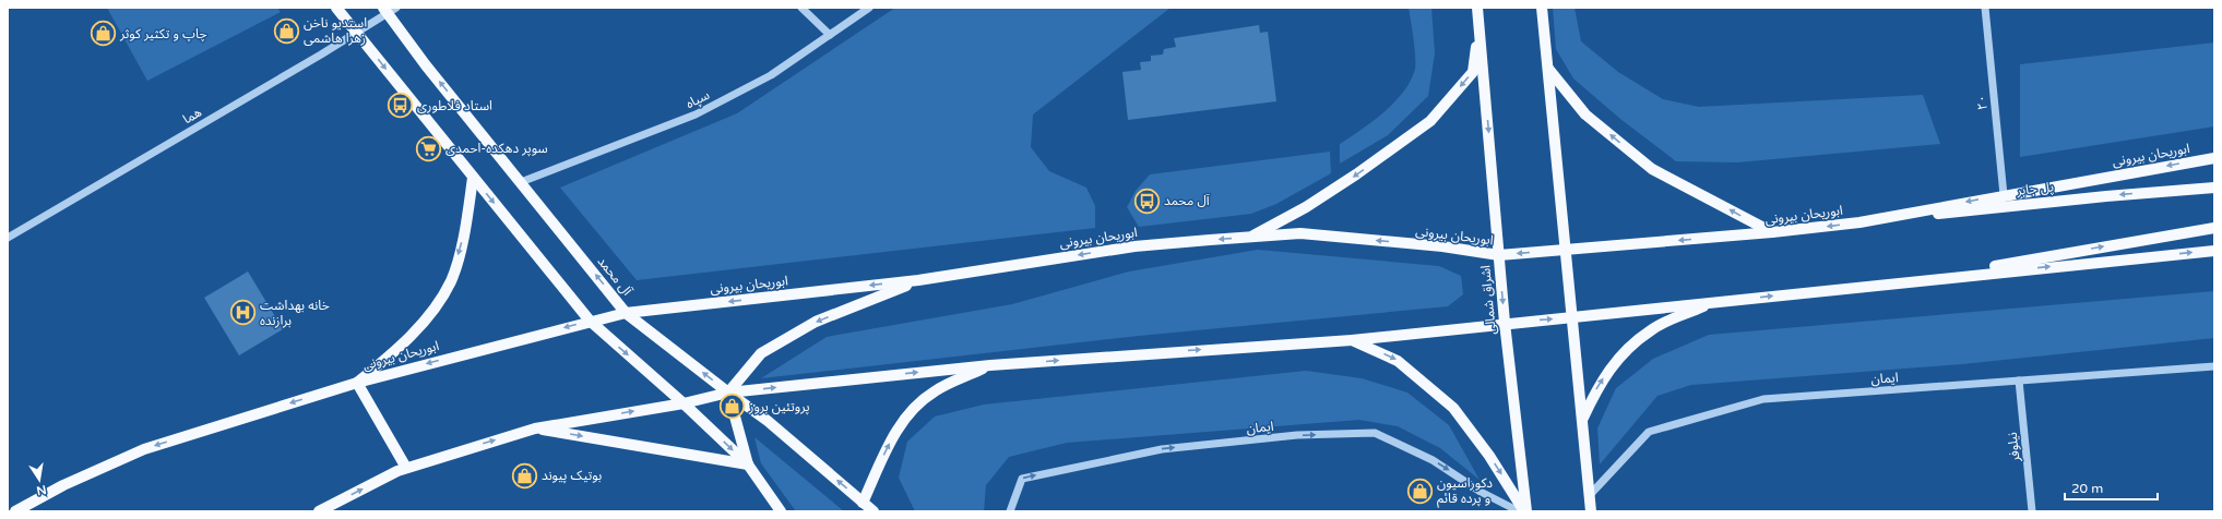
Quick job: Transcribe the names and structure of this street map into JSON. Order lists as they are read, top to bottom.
{
  "streets": {
    "main road": [
      "ابوریحان بیرونی",
      "پل جابر",
      "آل محمد",
      "اشراق شمالی"
    ],
    "street": [
      "سپاه",
      "۲۰",
      "هما",
      "ایمان",
      "نیلوفر"
    ]
  },
  "crossings": [
    ["سپاه", "آل محمد"],
    ["۲۰", "ابوریحان بیرونی"],
    ["هما", "آل محمد"],
    ["ابوریحان بیرونی", "پل جابر"],
    ["ابوریحان بیرونی", "آل محمد"],
    ["ابوریحان بیرونی", "اشراق شمالی"],
    ["ایمان", "نیلوفر"]
  ],
  "one_way": ["ایمان"],
  "places": {
    "shop": [
      "استدیو ناخن زهرا هاشمی",
      "چاپ و تکثیر کوثر",
      "پروتئین بروز",
      "بوتیک پیوند",
      "دکوراسیون و پرده قائم"
    ],
    "bus stop": ["استاد فلاطوری", "آل محمد"],
    "supermarket": ["سوپر دهکده-احمدی"],
    "hospital": ["خانه بهداشت برازنده"]
  },
  "scale_bar": "20 m",
  "north": "bottom"
}
